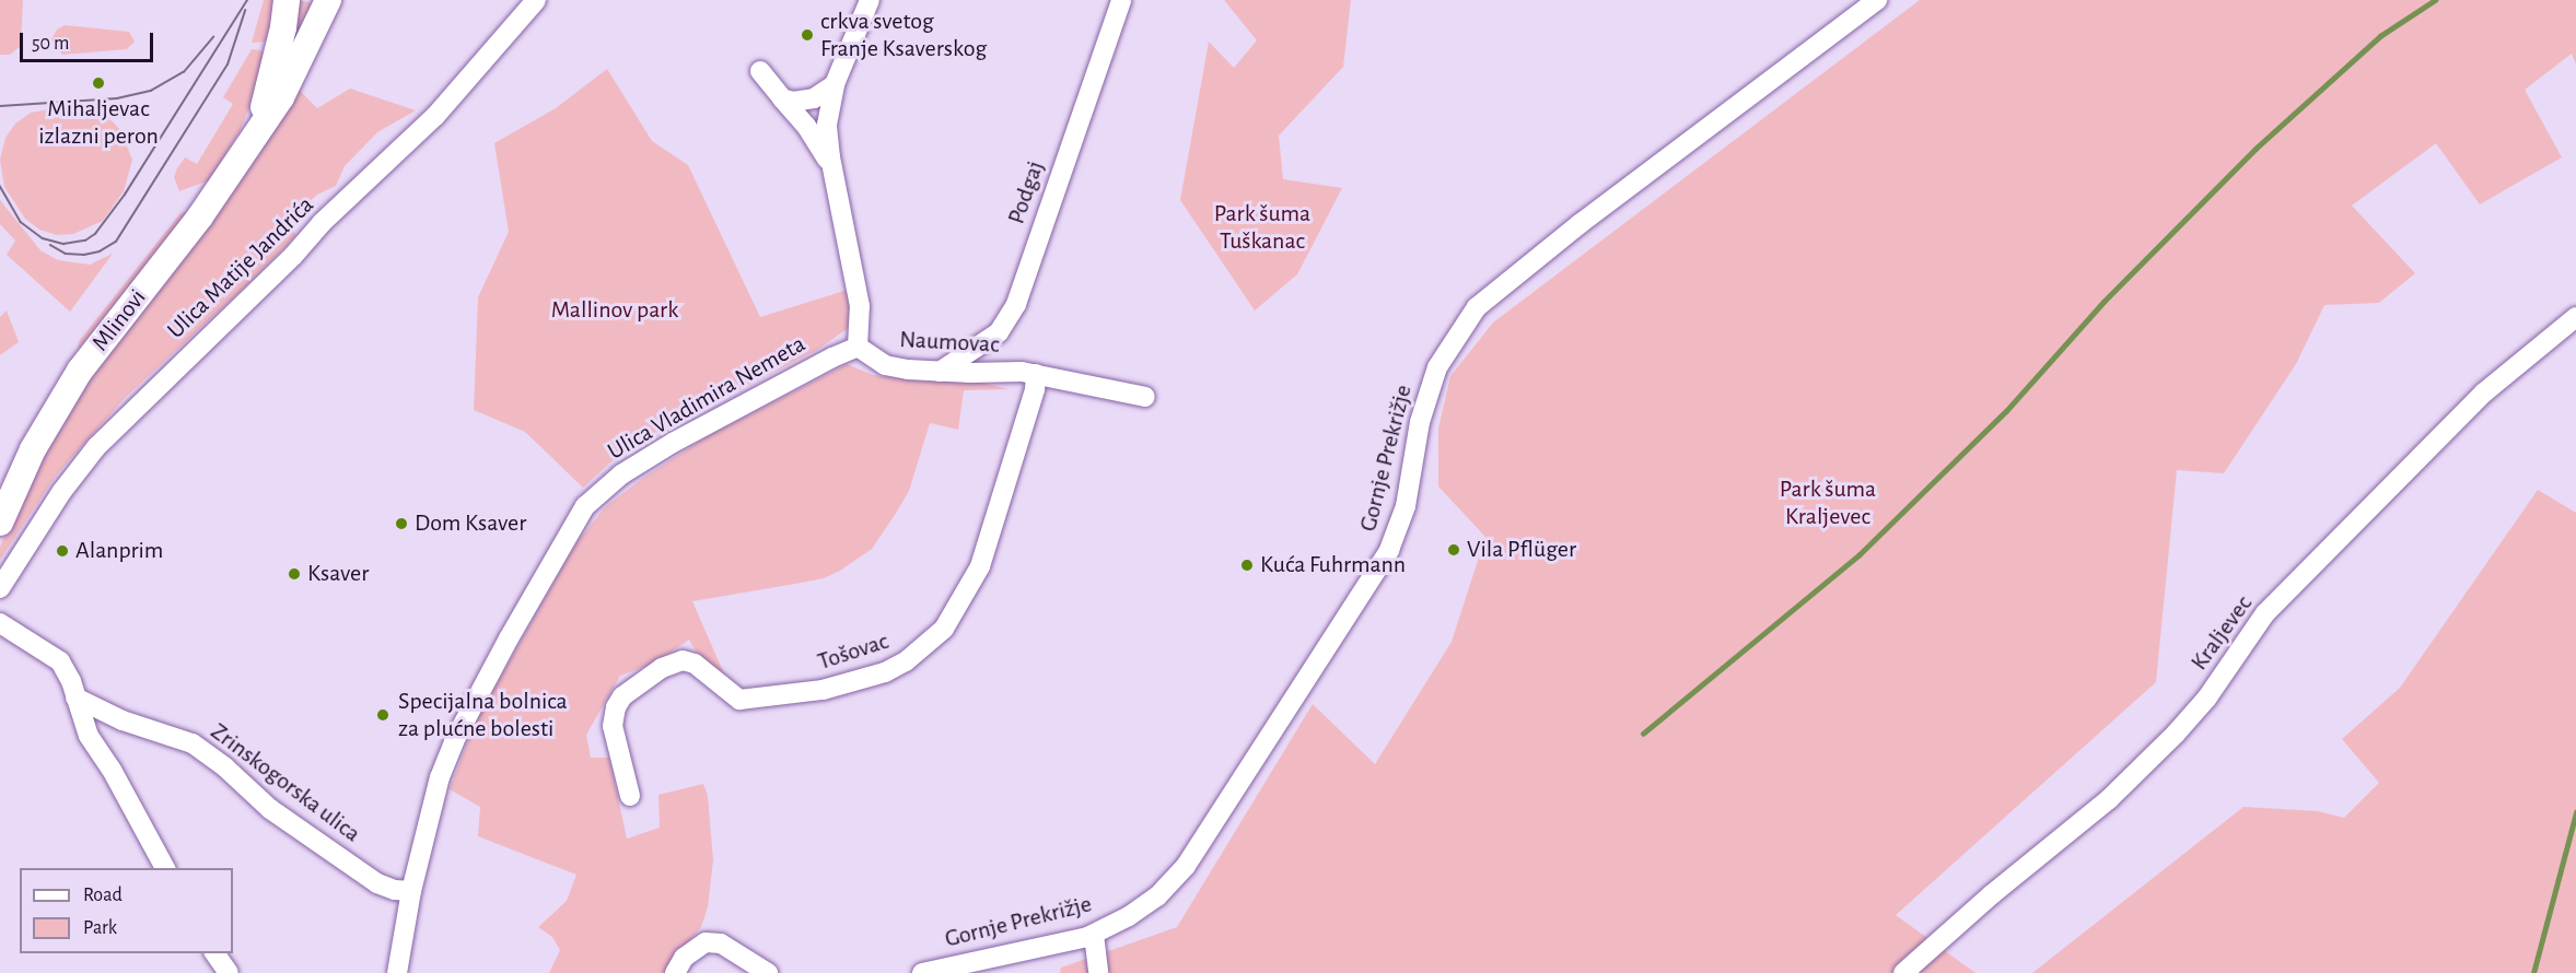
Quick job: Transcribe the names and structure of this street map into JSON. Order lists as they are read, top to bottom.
{
  "streets": {
    "main road": ["Mlinovi"],
    "street": [
      "Podgaj",
      "Ulica Matije Jandrića",
      "Naumovac",
      "Ulica Vladimira Nemeta",
      "Gornje Prekrižje",
      "Kraljevec",
      "Tošovac",
      "Zrinskogorska ulica"
    ]
  },
  "crossings": [
    ["Podgaj", "Naumovac"],
    ["Naumovac", "Ulica Vladimira Nemeta"],
    ["Naumovac", "Tošovac"],
    ["Ulica Vladimira Nemeta", "Zrinskogorska ulica"]
  ],
  "parks": ["Park šuma Tuškanac", "Mallinov park", "Park šuma Kraljevec"],
  "places": [
    "crkva svetog Franje Ksaverskog",
    "Mihaljevac izlazni peron",
    "Dom Ksaver",
    "Vila Pflüger",
    "Alanprim",
    "Kuća Fuhrmann",
    "Ksaver",
    "Specijalna bolnica za plućne bolesti"
  ],
  "legend": ["Road", "Park"],
  "scale_bar": "50 m"
}
